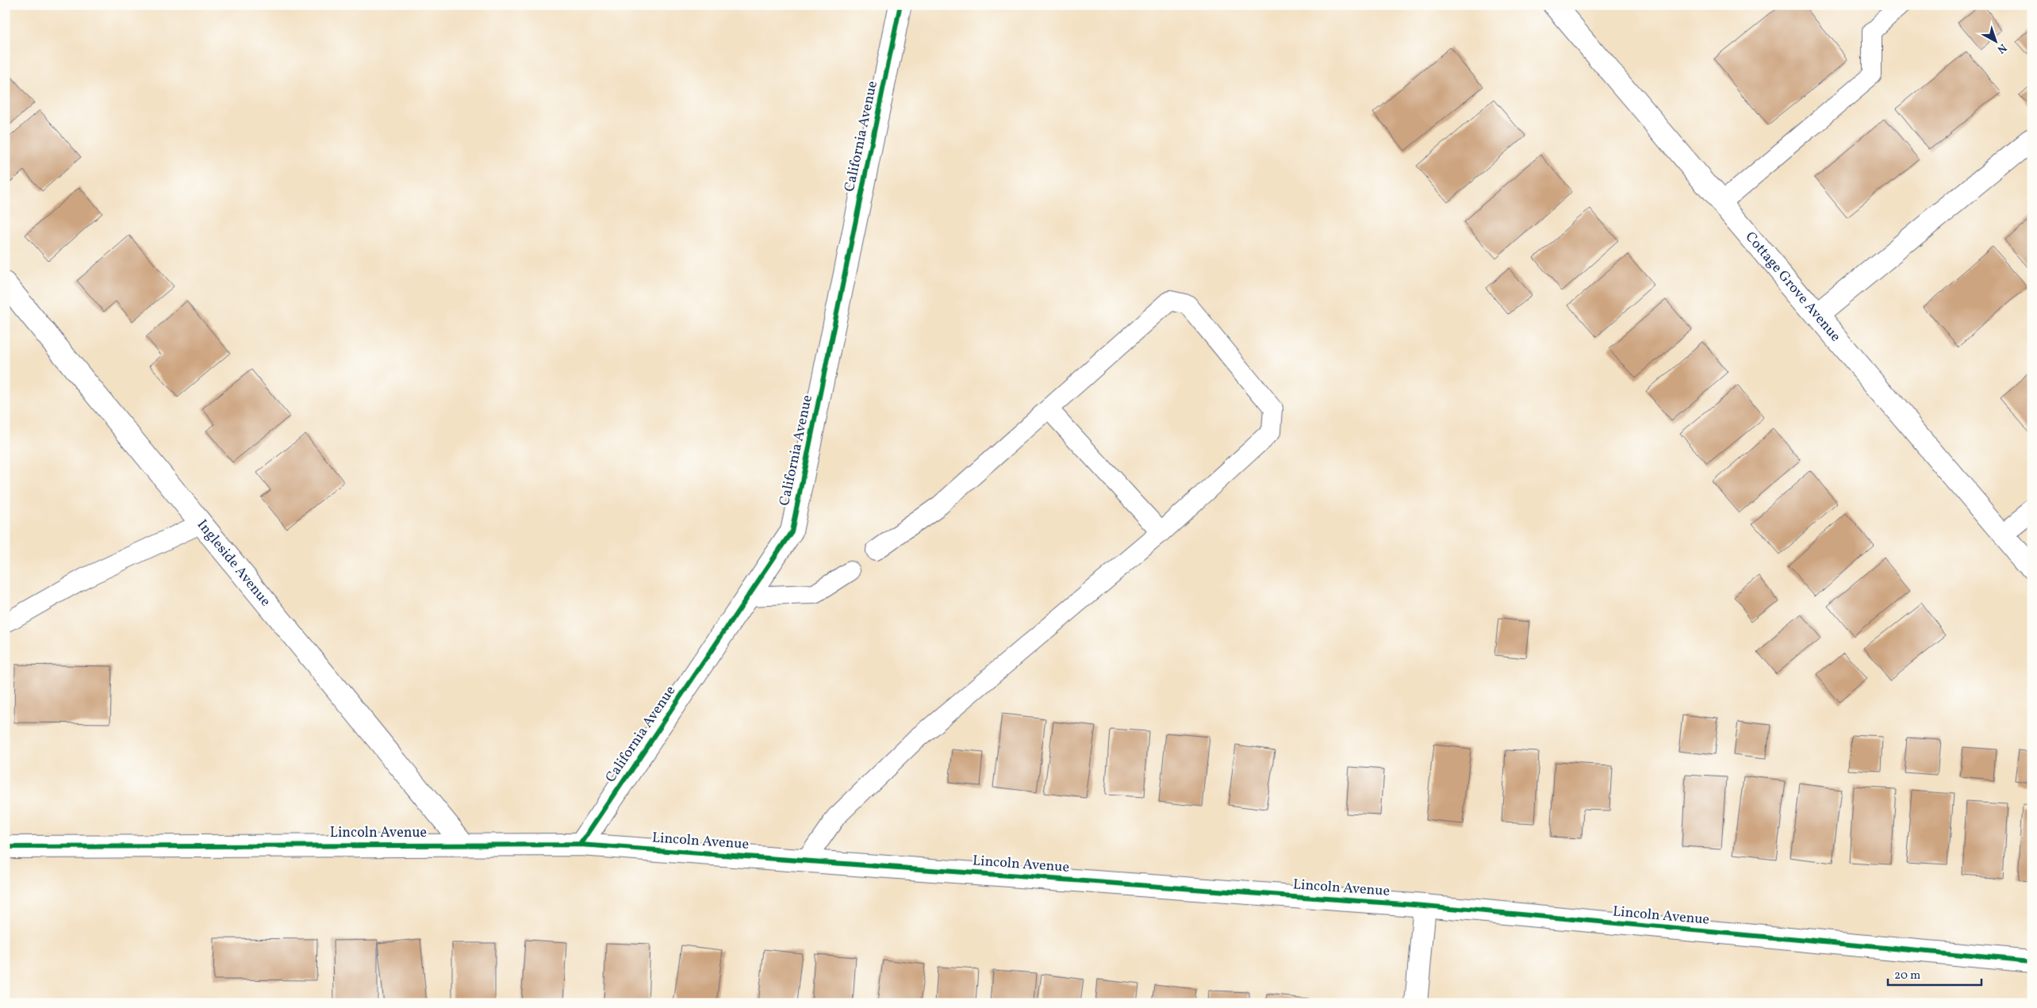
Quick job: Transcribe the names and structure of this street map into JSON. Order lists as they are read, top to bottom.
{
  "streets": {
    "street": [
      "California Avenue",
      "Cottage Grove Avenue",
      "Ingleside Avenue",
      "Lincoln Avenue"
    ]
  },
  "crossings": [
    ["California Avenue", "Lincoln Avenue"],
    ["Ingleside Avenue", "Lincoln Avenue"]
  ],
  "scale_bar": "20 m",
  "north": "bottom right"
}
